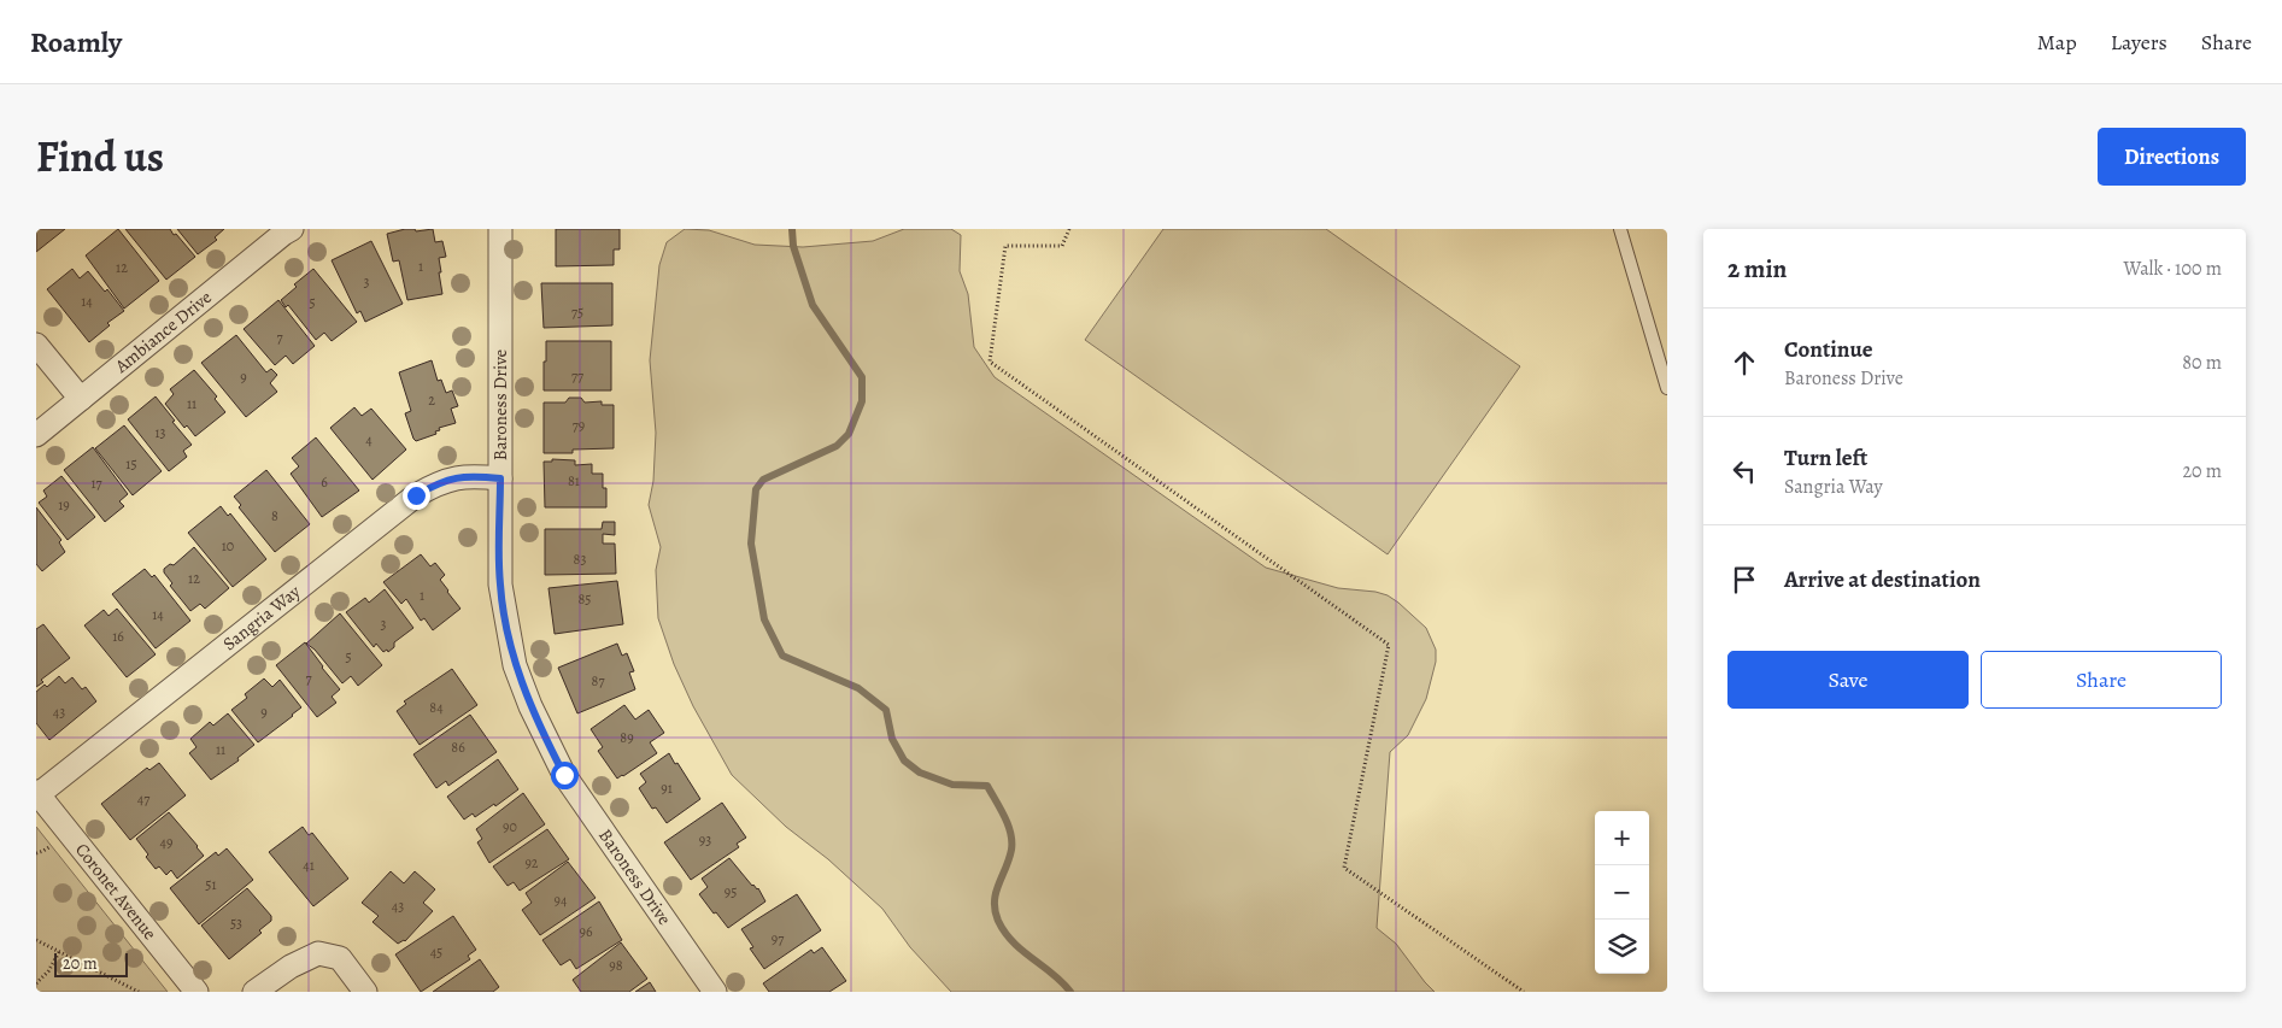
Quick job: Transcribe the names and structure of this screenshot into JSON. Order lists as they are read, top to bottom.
{
  "streets": {
    "street": [
      "Ambiance Drive",
      "Baroness Drive",
      "Sangria Way",
      "Coronet Avenue"
    ]
  },
  "crossings": [
    ["Baroness Drive", "Sangria Way"],
    ["Sangria Way", "Coronet Avenue"]
  ],
  "house_numbers": [
    "1",
    "12",
    "3",
    "14",
    "5",
    "75",
    "7",
    "77",
    "9",
    "2",
    "11",
    "79",
    "13",
    "4",
    "15",
    "81",
    "6",
    "17",
    "19",
    "8",
    "10",
    "83",
    "12",
    "1",
    "85",
    "14",
    "3",
    "16",
    "5",
    "7",
    "87",
    "84",
    "43",
    "9",
    "89",
    "86",
    "11",
    "91",
    "47",
    "90",
    "93",
    "49",
    "92",
    "41",
    "51",
    "95",
    "94",
    "43",
    "53",
    "96",
    "97",
    "45",
    "98"
  ],
  "scale_bar": "20 m",
  "page": {
    "header": "Roamly",
    "nav": ["Map", "Layers", "Share"],
    "title": "Find us",
    "buttons": [
      "Directions",
      ["Save", "Share"]
    ],
    "heading": ["2 min", "Walk · 100 m"],
    "list": [
      ["Continue", "Baroness Drive", "80 m"],
      ["Turn left", "Sangria Way", "20 m"],
      "Arrive at destination"
    ],
    "map_buttons": ["+", "−"],
    "scale": "20 m"
  }
}
